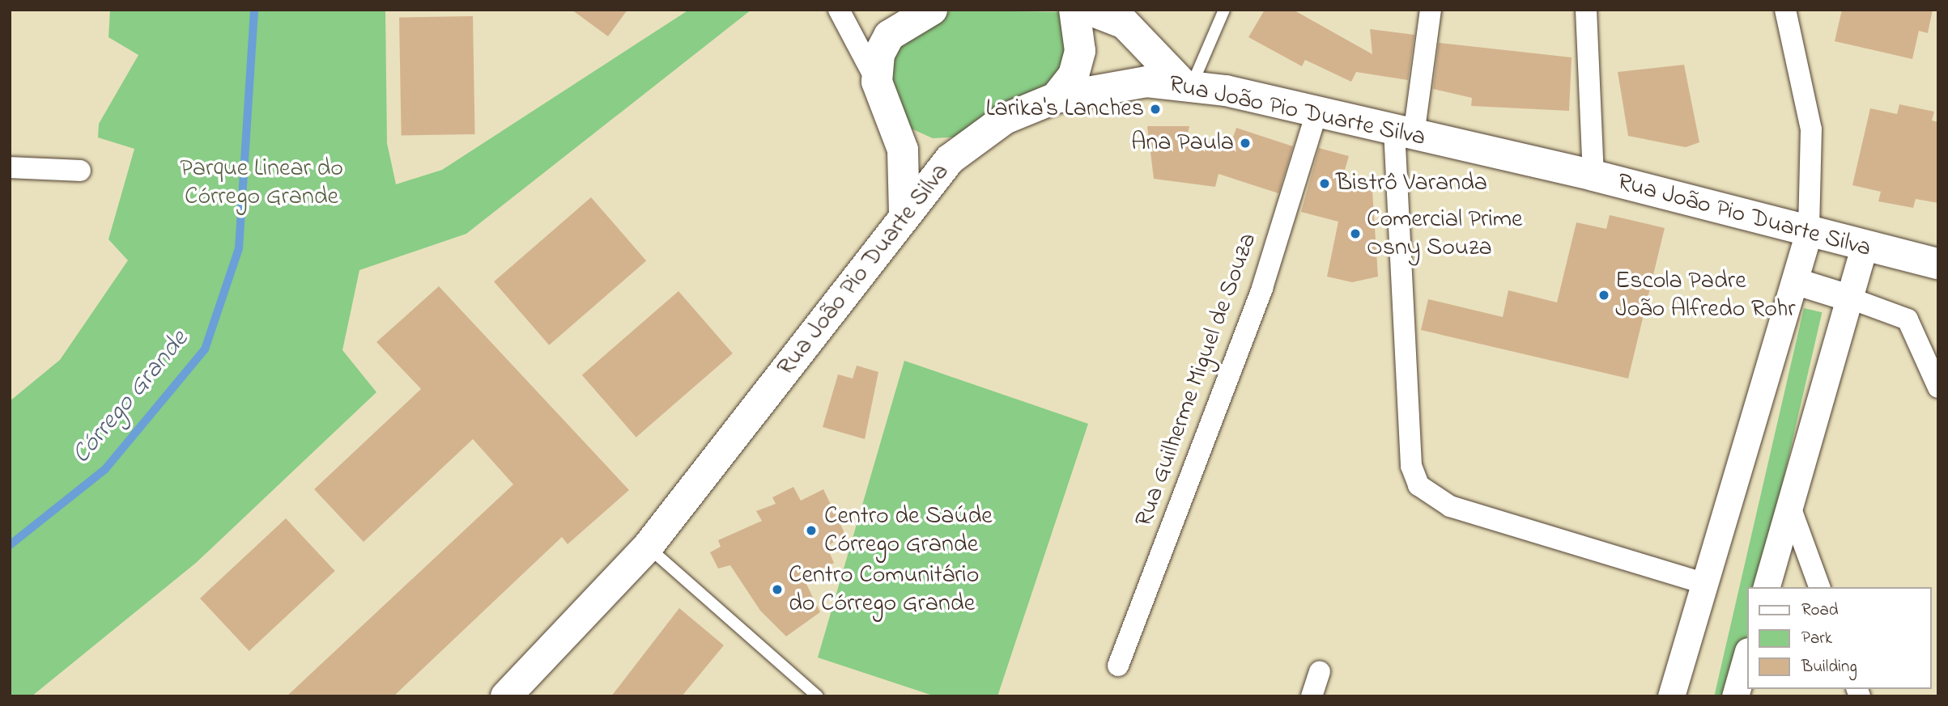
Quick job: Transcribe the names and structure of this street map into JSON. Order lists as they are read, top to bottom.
{
  "streets": {
    "main road": ["Rua João Pio Duarte Silva"],
    "street": ["Rua Guilherme Miguel de Souza"]
  },
  "crossings": [
    ["Rua João Pio Duarte Silva", "Rua Guilherme Miguel de Souza"]
  ],
  "water": ["Córrego Grande"],
  "parks": ["Parque Linear do Córrego Grande"],
  "places": [
    "Larika's Lanches",
    "Ana Paula",
    "Bistrô Varanda",
    "Comercial Prime Osny Souza",
    "Escola Padre João Alfredo Rohr",
    "Centro de Saúde Córrego Grande",
    "Centro Comunitário do Córrego Grande"
  ],
  "legend": ["Road", "Park", "Building"]
}
